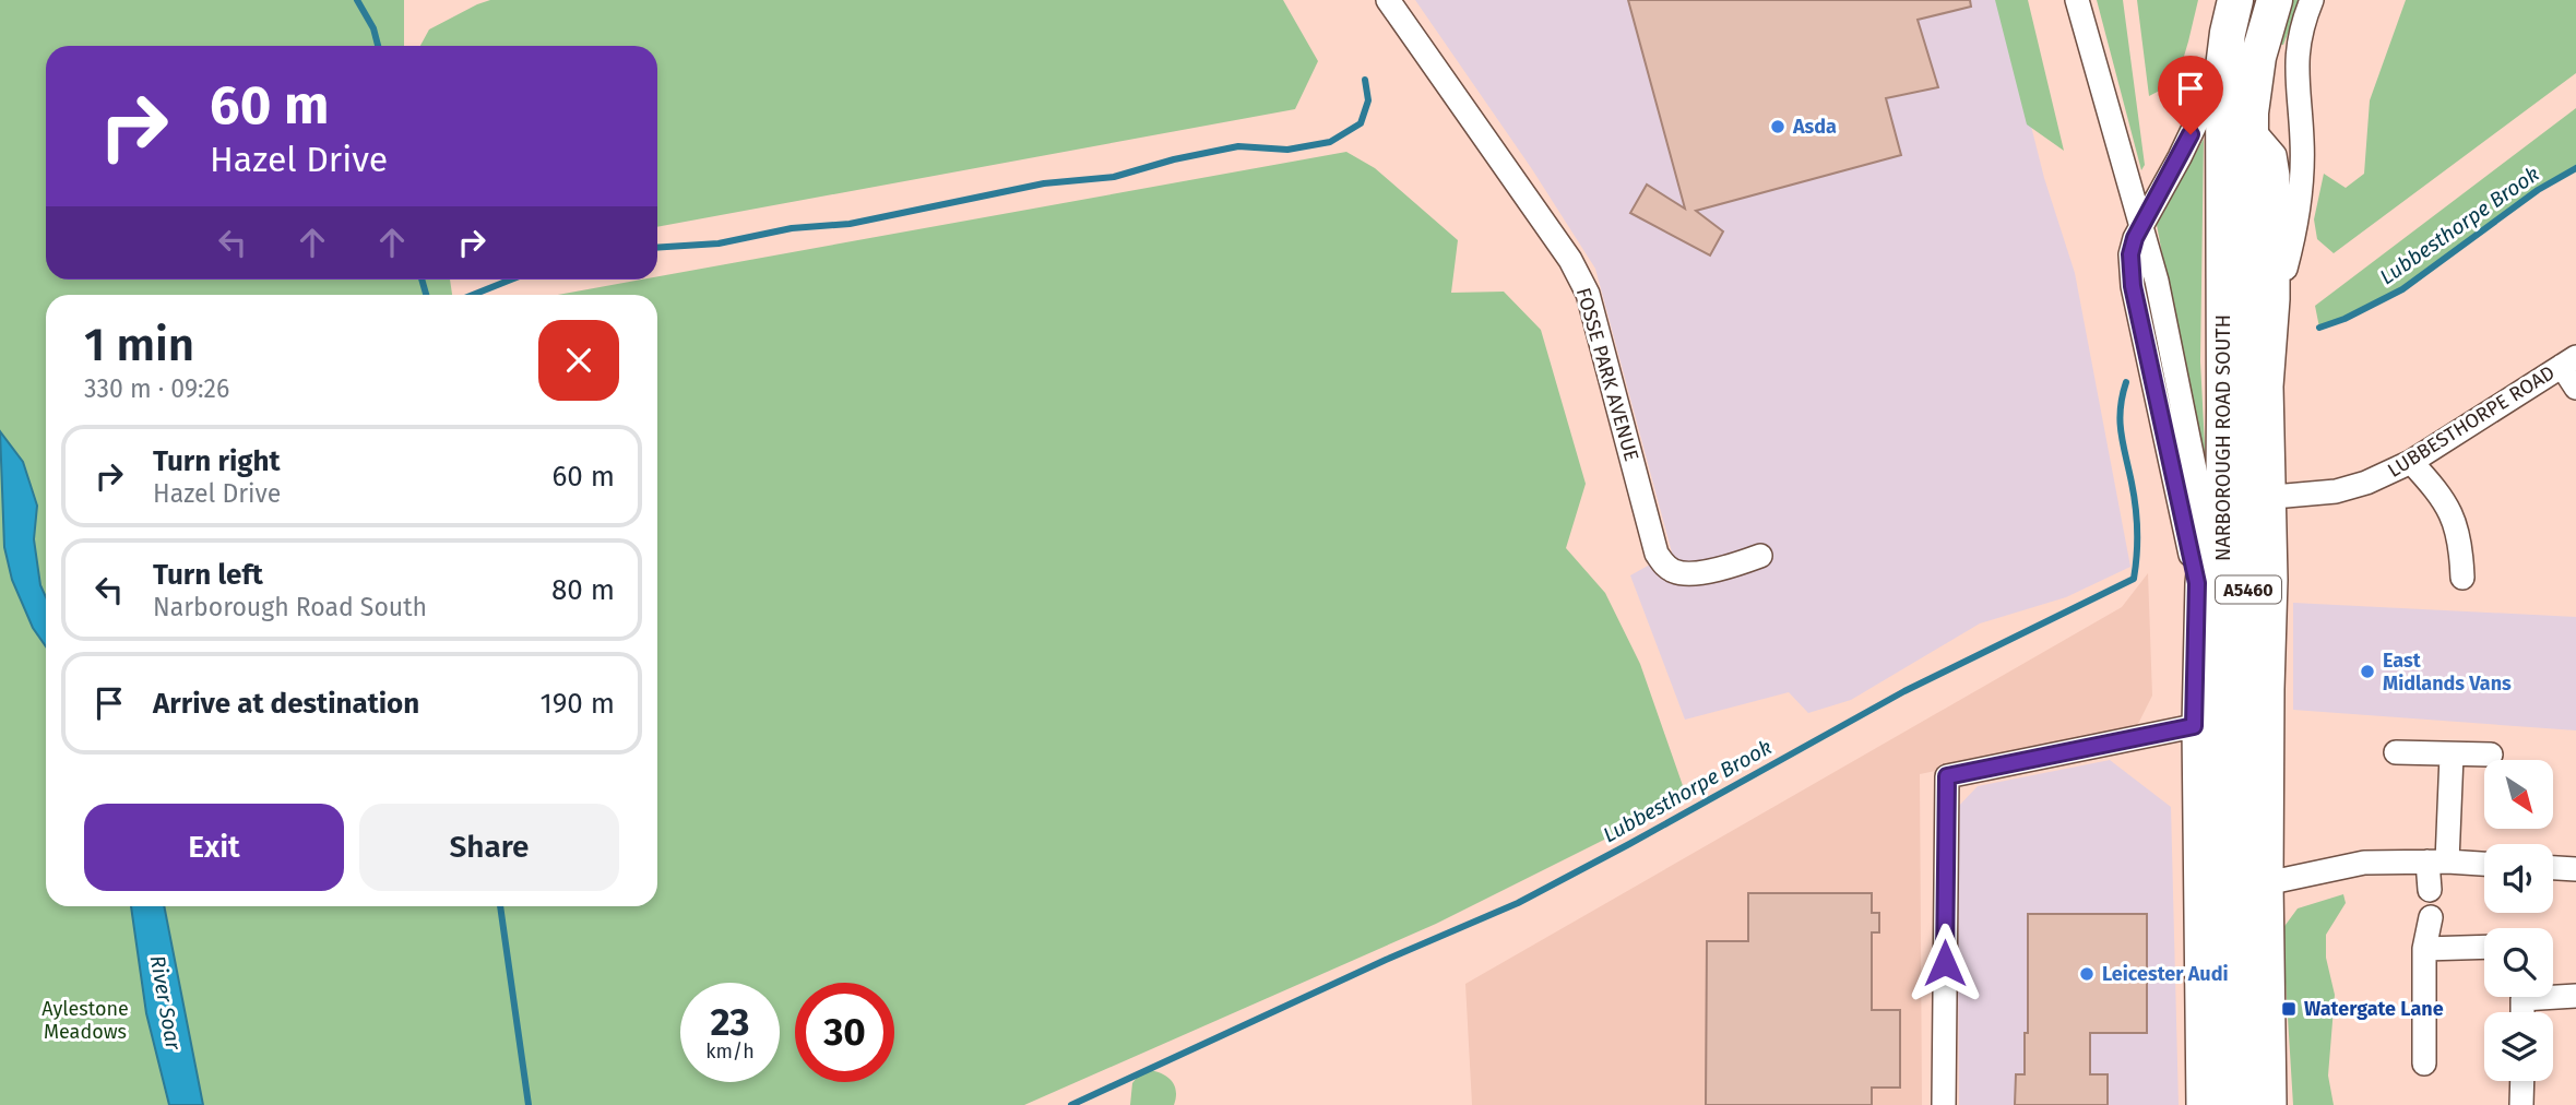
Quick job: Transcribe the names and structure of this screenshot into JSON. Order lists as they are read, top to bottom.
{
  "streets": {
    "main road": ["NARBOROUGH ROAD SOUTH", "A5460"],
    "street": ["FOSSE PARK AVENUE", "LUBBESTHORPE ROAD"]
  },
  "water": ["Lubbesthorpe Brook", "River Soar"],
  "parks": ["Aylestone Meadows"],
  "places": {
    "other": ["Asda", "East Midlands Vans", "Leicester Audi"],
    "transit": ["Watergate Lane"]
  },
  "north": "bottom right",
  "page": {
    "turn": ["60 m", "Hazel Drive"],
    "heading": ["1 min", "330 m · 09:26"],
    "list": [
      {
        "name": "Turn right",
        "note": "Hazel Drive",
        "value": "60 m"
      },
      {
        "name": "Turn left",
        "note": "Narborough Road South",
        "value": "80 m"
      },
      {
        "name": "Arrive at destination",
        "value": "190 m"
      }
    ],
    "buttons": ["Exit", "Share"],
    "speed": "23 km/h",
    "limit": "30"
  }
}
